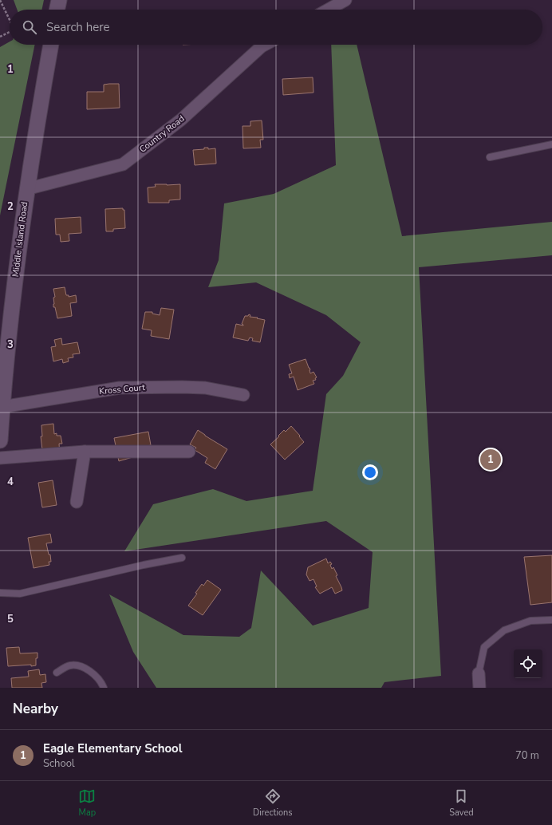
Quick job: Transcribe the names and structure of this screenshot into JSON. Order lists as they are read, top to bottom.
{
  "streets": {
    "street": ["Country Road", "Middle Island Road", "Kross Court"]
  },
  "crossings": [
    ["Country Road", "Middle Island Road"],
    ["Middle Island Road", "Kross Court"]
  ],
  "page": {
    "search": "Search here",
    "pins": "1",
    "heading": "Nearby",
    "list": [
      {
        "mark": "1",
        "name": "Eagle Elementary School",
        "note": "School",
        "value": "70 m"
      }
    ],
    "nav": ["Map", "Directions", "Saved"]
  },
  "grid": {
    "rows": [
      "1",
      "2",
      "3",
      "4",
      "5"
    ]
  }
}
